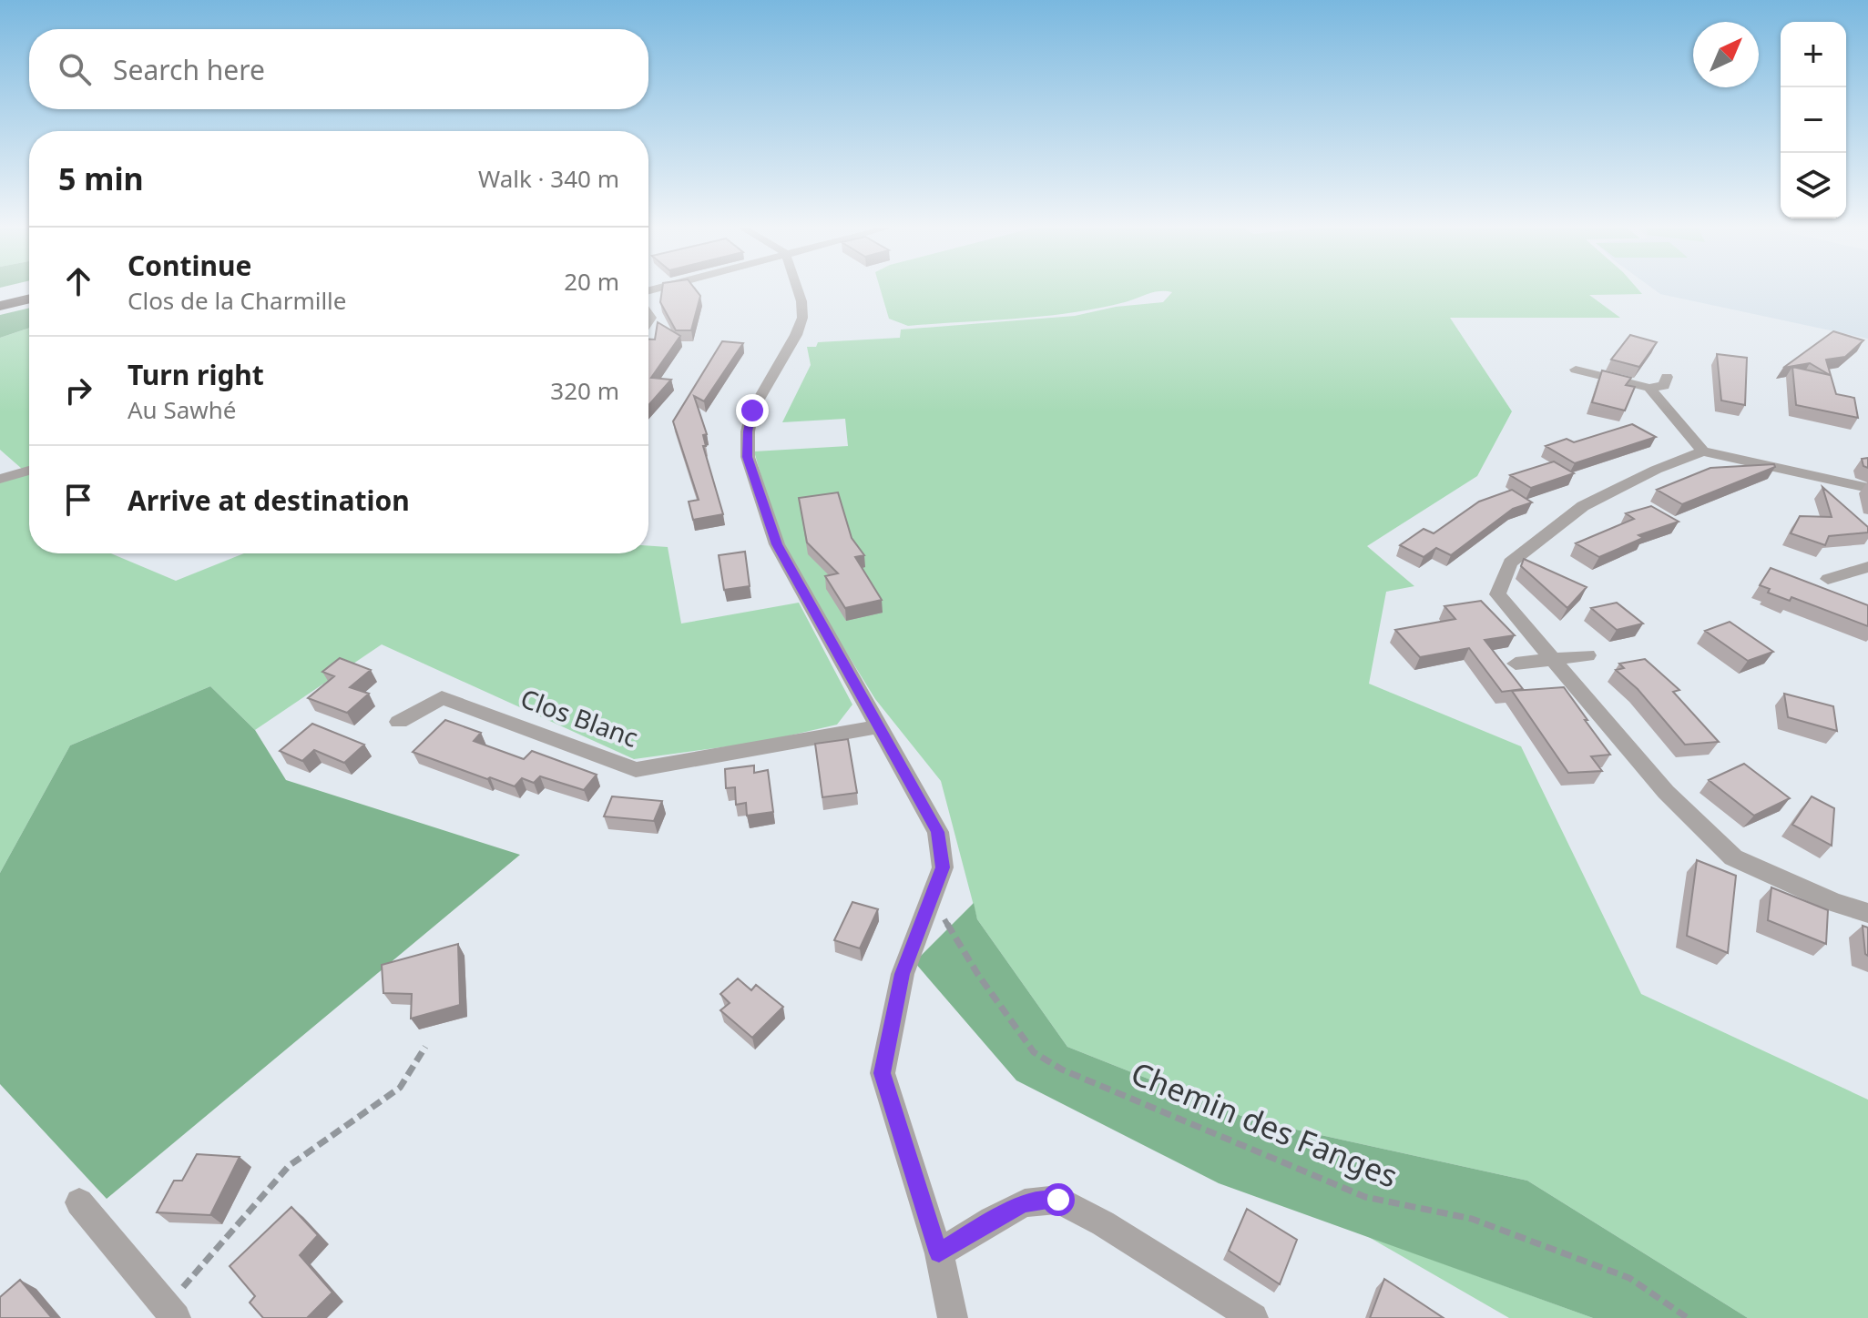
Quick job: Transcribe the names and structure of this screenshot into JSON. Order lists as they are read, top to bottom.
{
  "streets": {
    "street": ["Clos Blanc"],
    "path": ["Chemin des Fanges"]
  },
  "north": "top right",
  "page": {
    "map_buttons": ["+", "−"],
    "search": "Search here",
    "heading": ["5 min", "Walk · 340 m"],
    "list": [
      ["Continue", "Clos de la Charmille", "20 m"],
      ["Turn right", "Au Sawhé", "320 m"],
      "Arrive at destination"
    ]
  }
}
